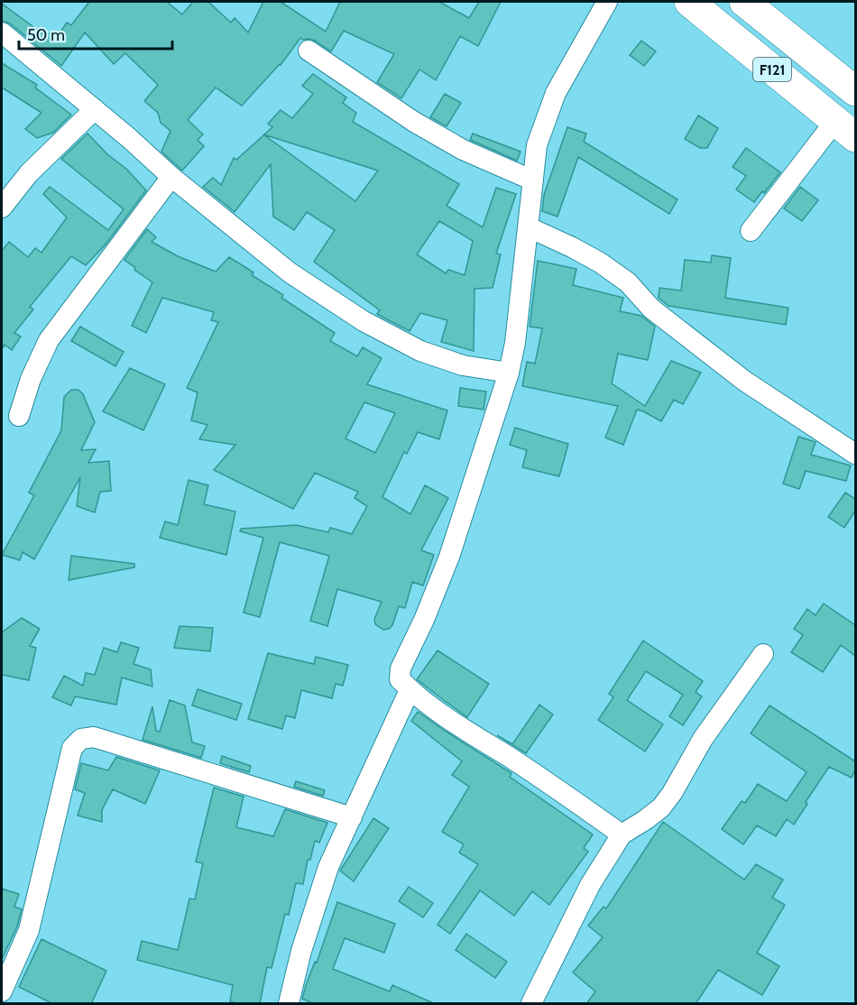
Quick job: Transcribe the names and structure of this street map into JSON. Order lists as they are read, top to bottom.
{
  "streets": {
    "main road": ["F121"]
  },
  "scale_bar": "50 m"
}
